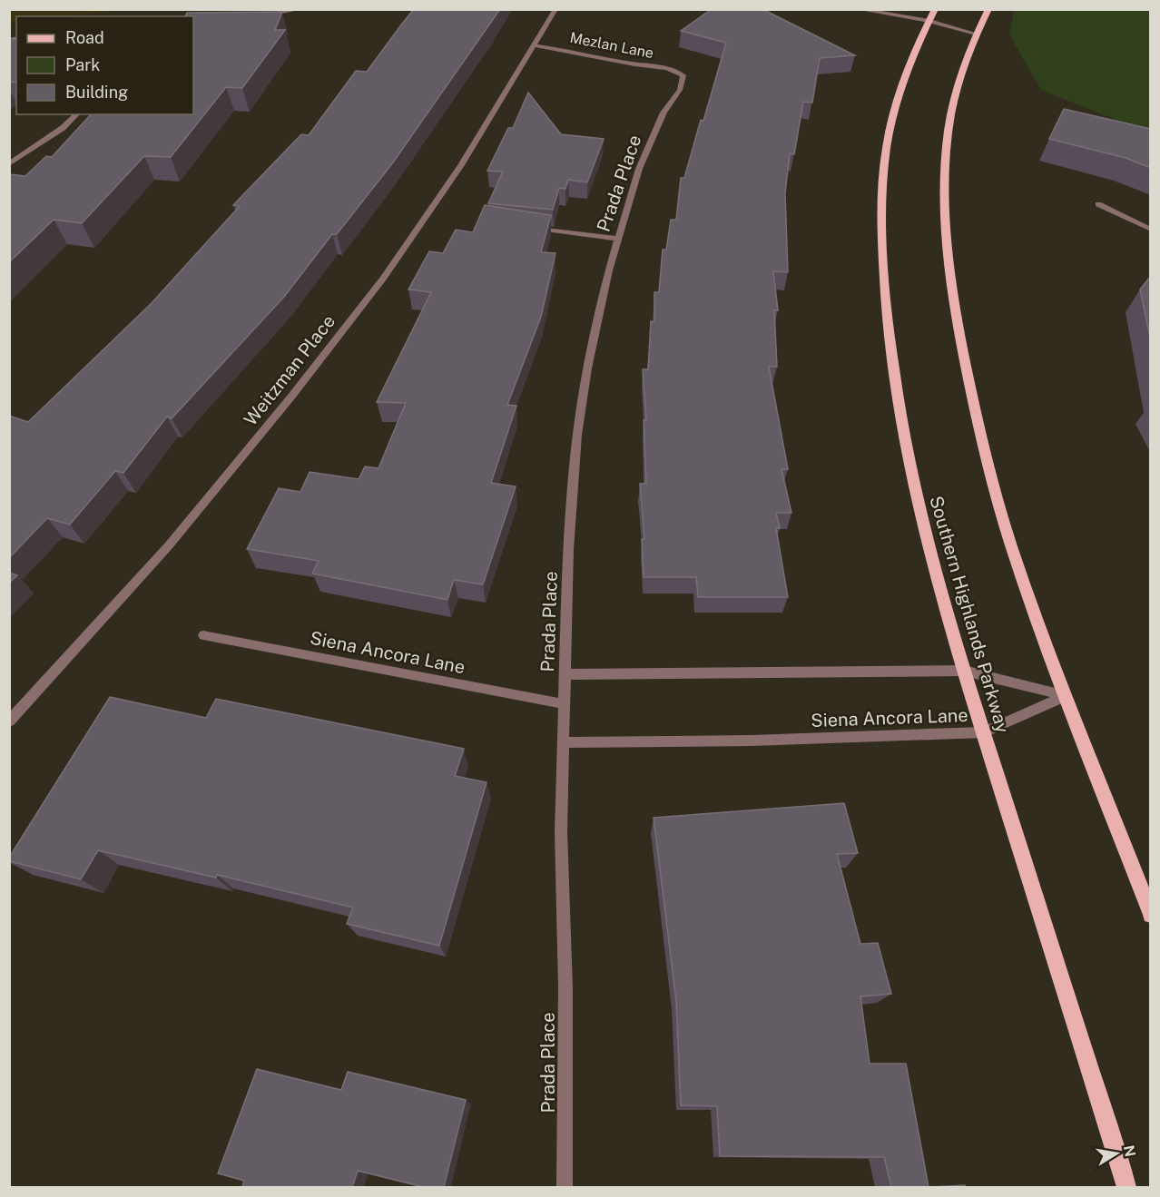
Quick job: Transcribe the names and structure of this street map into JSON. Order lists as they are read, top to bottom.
{
  "streets": {
    "main road": ["Southern Highlands Parkway"],
    "street": [
      "Mezlan Lane",
      "Prada Place",
      "Weitzman Place",
      "Siena Ancora Lane"
    ]
  },
  "crossings": [
    ["Mezlan Lane", "Prada Place"],
    ["Mezlan Lane", "Weitzman Place"],
    ["Prada Place", "Siena Ancora Lane"],
    ["Southern Highlands Parkway", "Siena Ancora Lane"]
  ],
  "legend": ["Road", "Park", "Building"],
  "north": "right"
}
